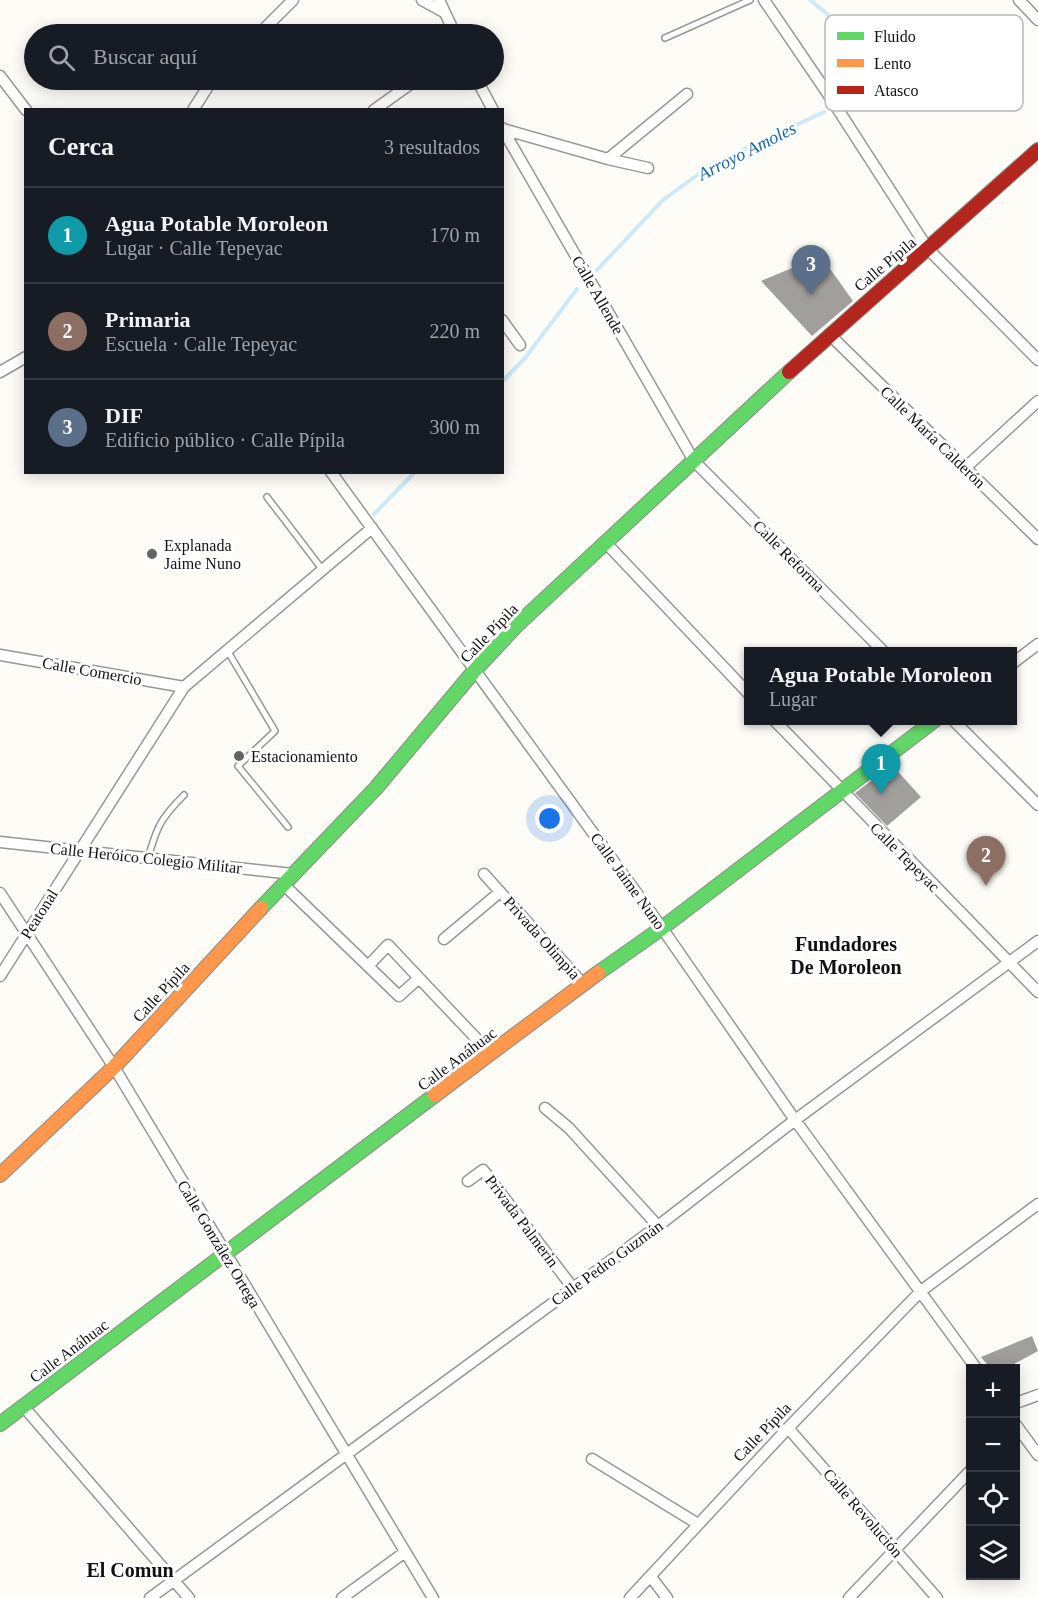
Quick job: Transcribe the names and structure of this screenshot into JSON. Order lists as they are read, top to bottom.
{
  "streets": {
    "street": [
      "Calle Pípila",
      "Calle Allende",
      "Calle María Calderón",
      "Calle Reforma",
      "Calle Comercio",
      "Calle Tepeyac",
      "Calle Heróico Colegio Militar",
      "Calle Jaime Nuno",
      "Peatonal",
      "Privada Olimpia",
      "Calle Anáhuac",
      "Privada Palmerin",
      "Calle González Ortega",
      "Calle Pedro Guzmán",
      "Calle Revolución"
    ]
  },
  "crossings": [
    ["Calle Pípila", "Calle Allende"],
    ["Calle Pípila", "Calle María Calderón"],
    ["Calle Pípila", "Calle Reforma"],
    ["Calle Pípila", "Calle Heróico Colegio Militar"],
    ["Calle Pípila", "Calle Jaime Nuno"],
    ["Calle Pípila", "Calle González Ortega"],
    ["Calle Pípila", "Calle Revolución"],
    ["Calle Allende", "Calle Reforma"],
    ["Calle Comercio", "Peatonal"],
    ["Calle Tepeyac", "Calle Anáhuac"],
    ["Calle Tepeyac", "Calle Pedro Guzmán"],
    ["Calle Heróico Colegio Militar", "Peatonal"],
    ["Calle Jaime Nuno", "Peatonal"],
    ["Calle Jaime Nuno", "Calle Anáhuac"],
    ["Calle Jaime Nuno", "Calle Pedro Guzmán"],
    ["Peatonal", "Calle González Ortega"],
    ["Privada Olimpia", "Calle Anáhuac"],
    ["Calle Anáhuac", "Calle González Ortega"],
    ["Privada Palmerin", "Calle Pedro Guzmán"],
    ["Calle González Ortega", "Calle Pedro Guzmán"]
  ],
  "districts": ["Fundadores De Moroleon", "El Comun"],
  "water": ["Arroyo Amoles"],
  "places": ["Explanada Jaime Nuno", "Estacionamiento"],
  "legend": ["Fluido", "Lento", "Atasco"],
  "page": {
    "search": "Buscar aquí",
    "heading": ["Cerca", "3 resultados"],
    "list": [
      {
        "mark": "1",
        "name": "Agua Potable Moroleon",
        "note": "Lugar · Calle Tepeyac",
        "value": "170 m"
      },
      {
        "mark": "2",
        "name": "Primaria",
        "note": "Escuela · Calle Tepeyac",
        "value": "220 m"
      },
      {
        "mark": "3",
        "name": "DIF",
        "note": "Edificio público · Calle Pípila",
        "value": "300 m"
      }
    ],
    "pins": ["3", "1", "2"],
    "popup": ["Agua Potable Moroleon", "Lugar"],
    "map_buttons": ["+", "−"]
  }
}
